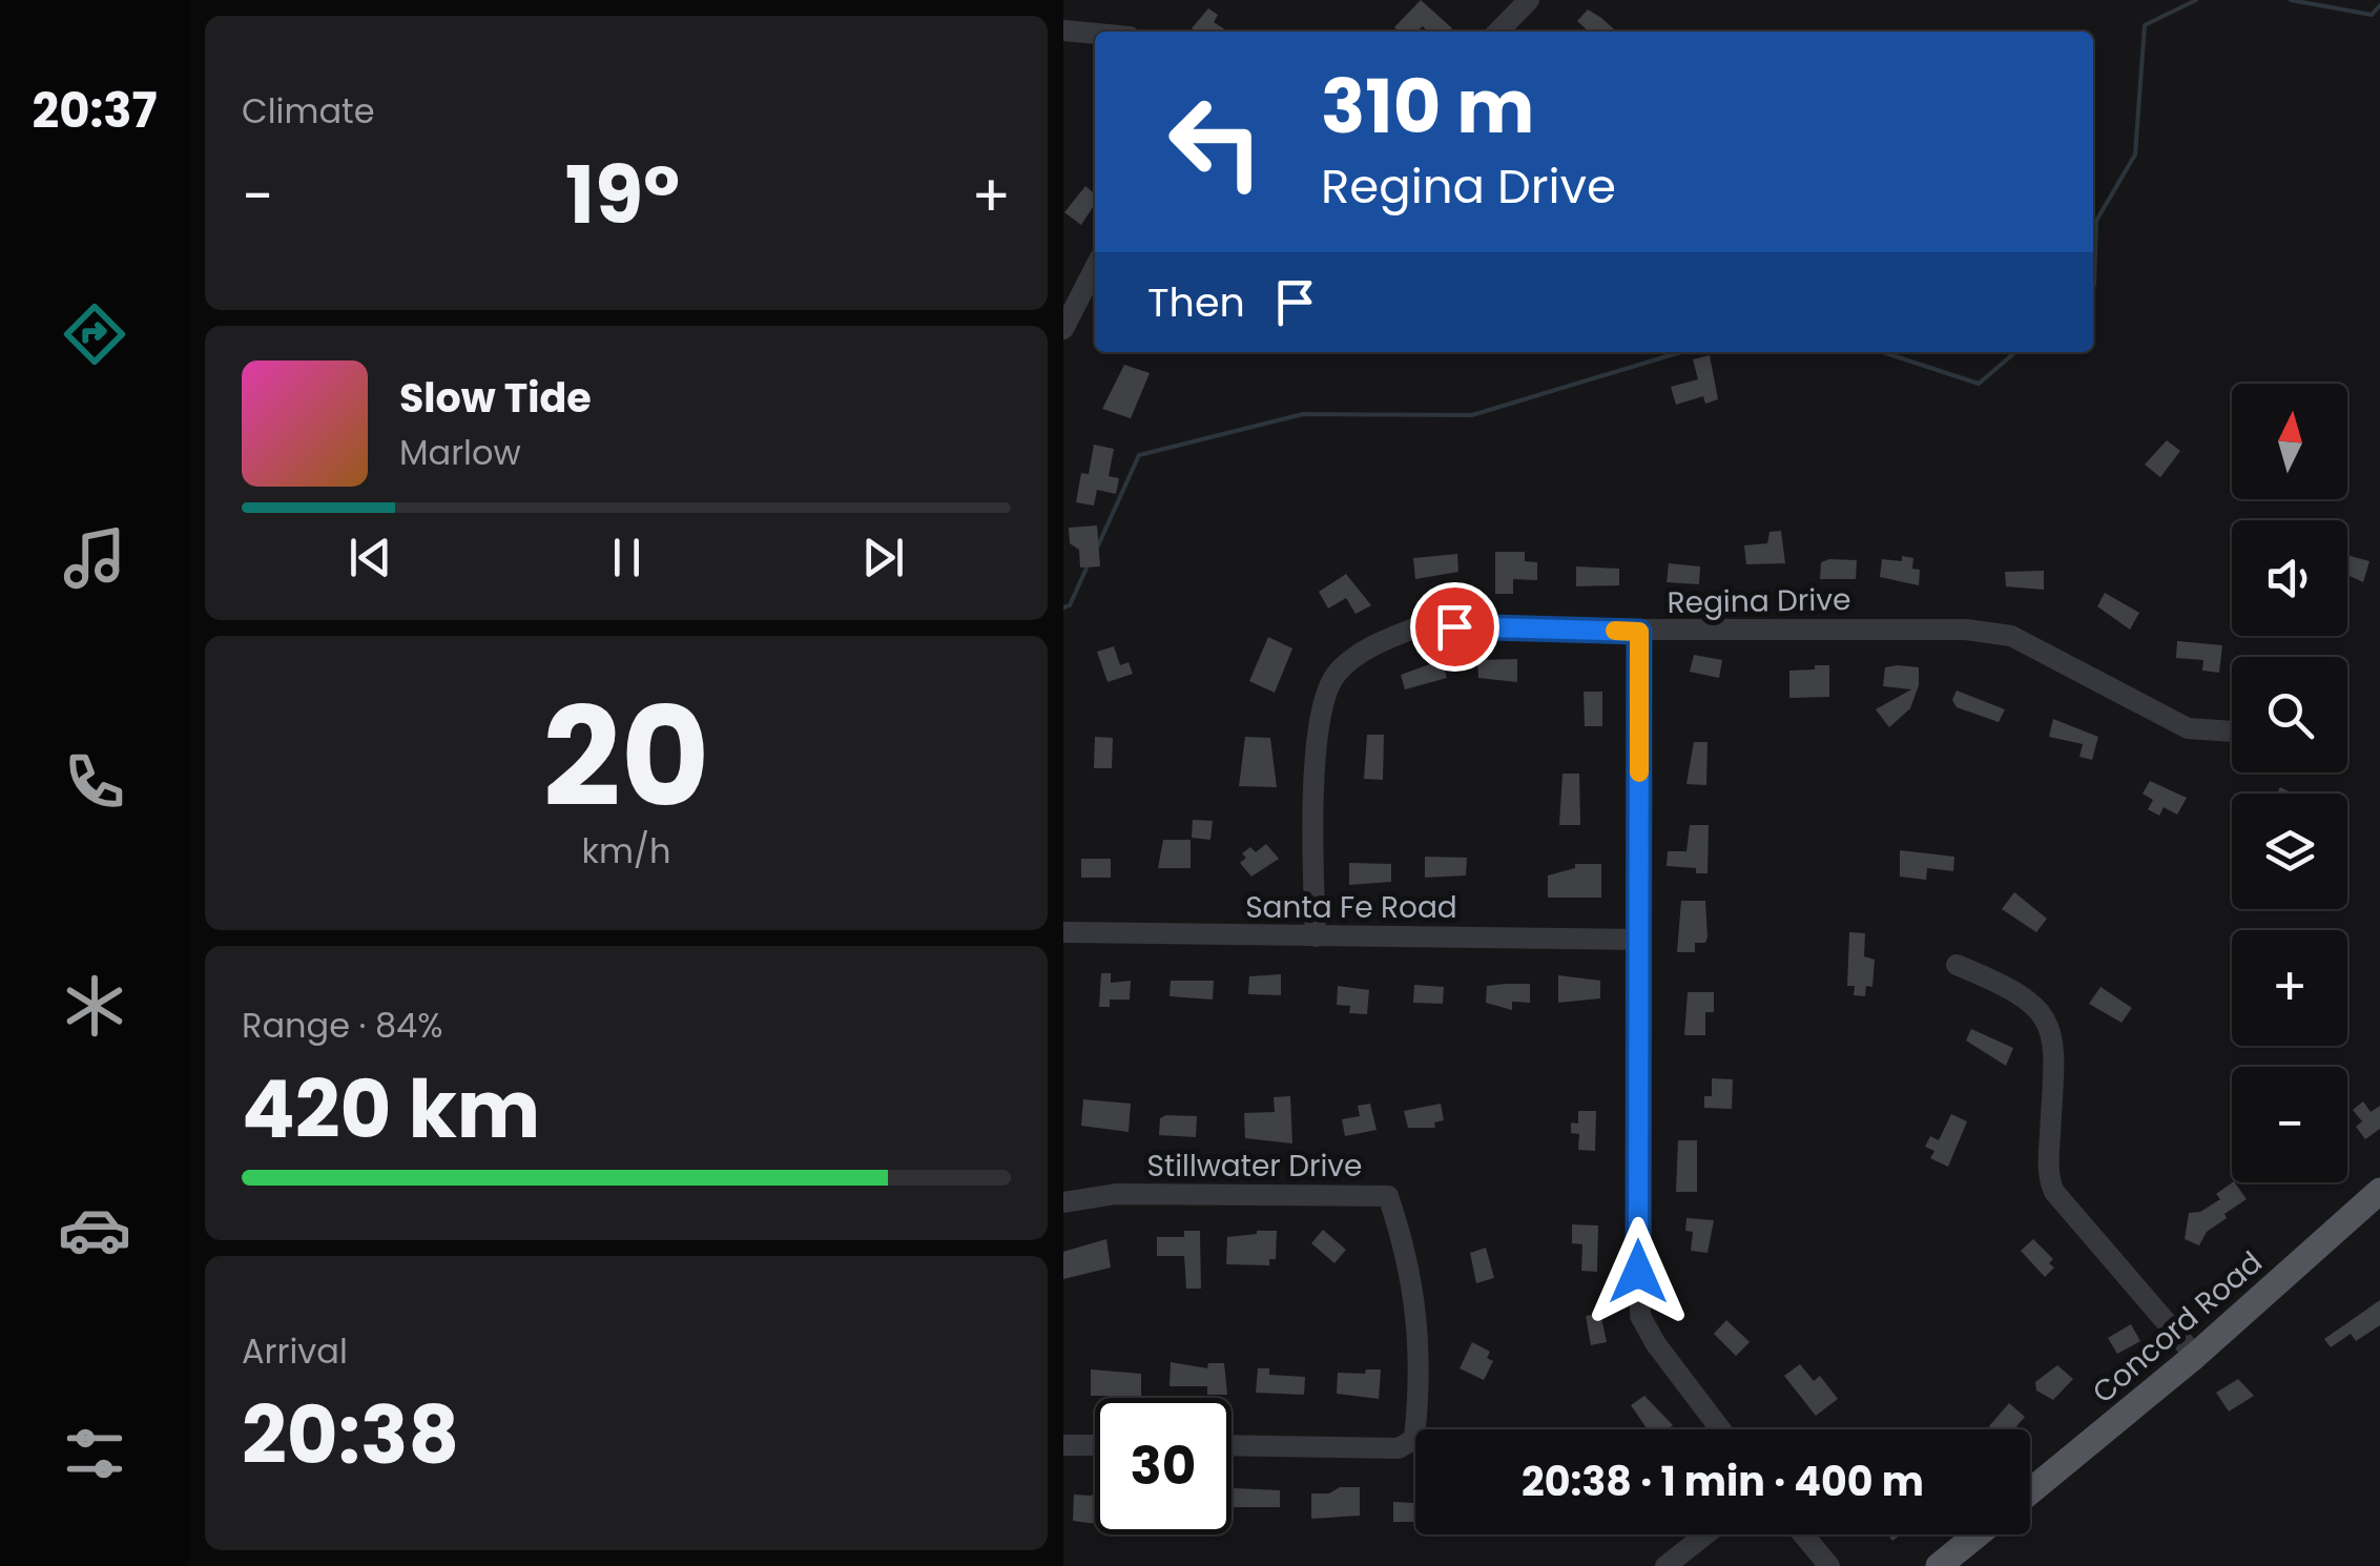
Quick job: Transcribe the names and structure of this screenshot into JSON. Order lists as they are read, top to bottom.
{
  "streets": {
    "main road": ["Concord Road"],
    "street": ["Regina Drive", "Santa Fe Road", "Stillwater Drive"]
  },
  "crossings": [
    ["Regina Drive", "Santa Fe Road"]
  ],
  "north": "top",
  "page": {
    "tabs": "20:37",
    "tile": [
      "Climate",
      ["20", "km/h"],
      ["Range · 84%", "420 km"],
      ["Arrival", "20:38"]
    ],
    "turn": ["310 m", "Regina Drive"],
    "heat": ["−", "19°", "+"],
    "then": "Then",
    "song": ["Slow Tide", "Marlow"],
    "map_buttons": ["+", "−"],
    "limit": "30",
    "trip": "20:38 · 1 min · 400 m"
  }
}
